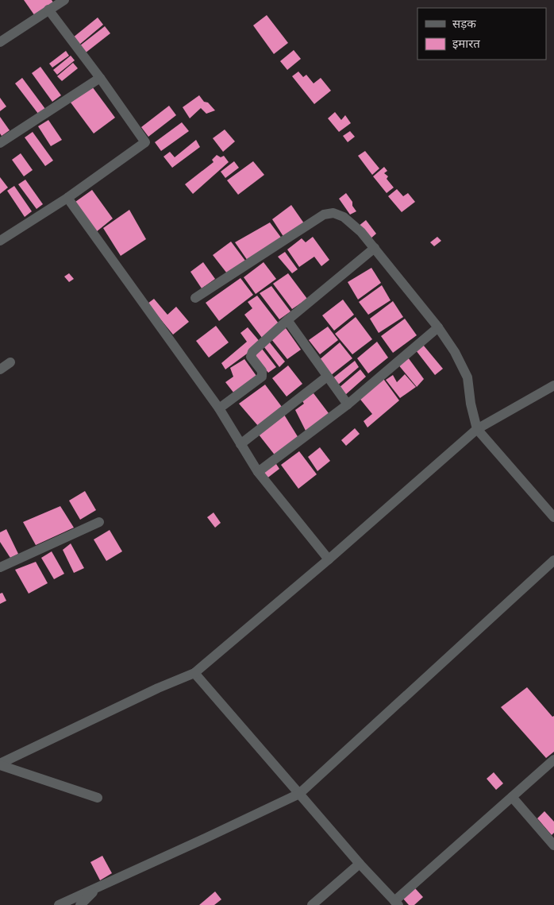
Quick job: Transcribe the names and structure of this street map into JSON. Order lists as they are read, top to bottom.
{
  "legend": ["सड़क", "इमारत"]
}
